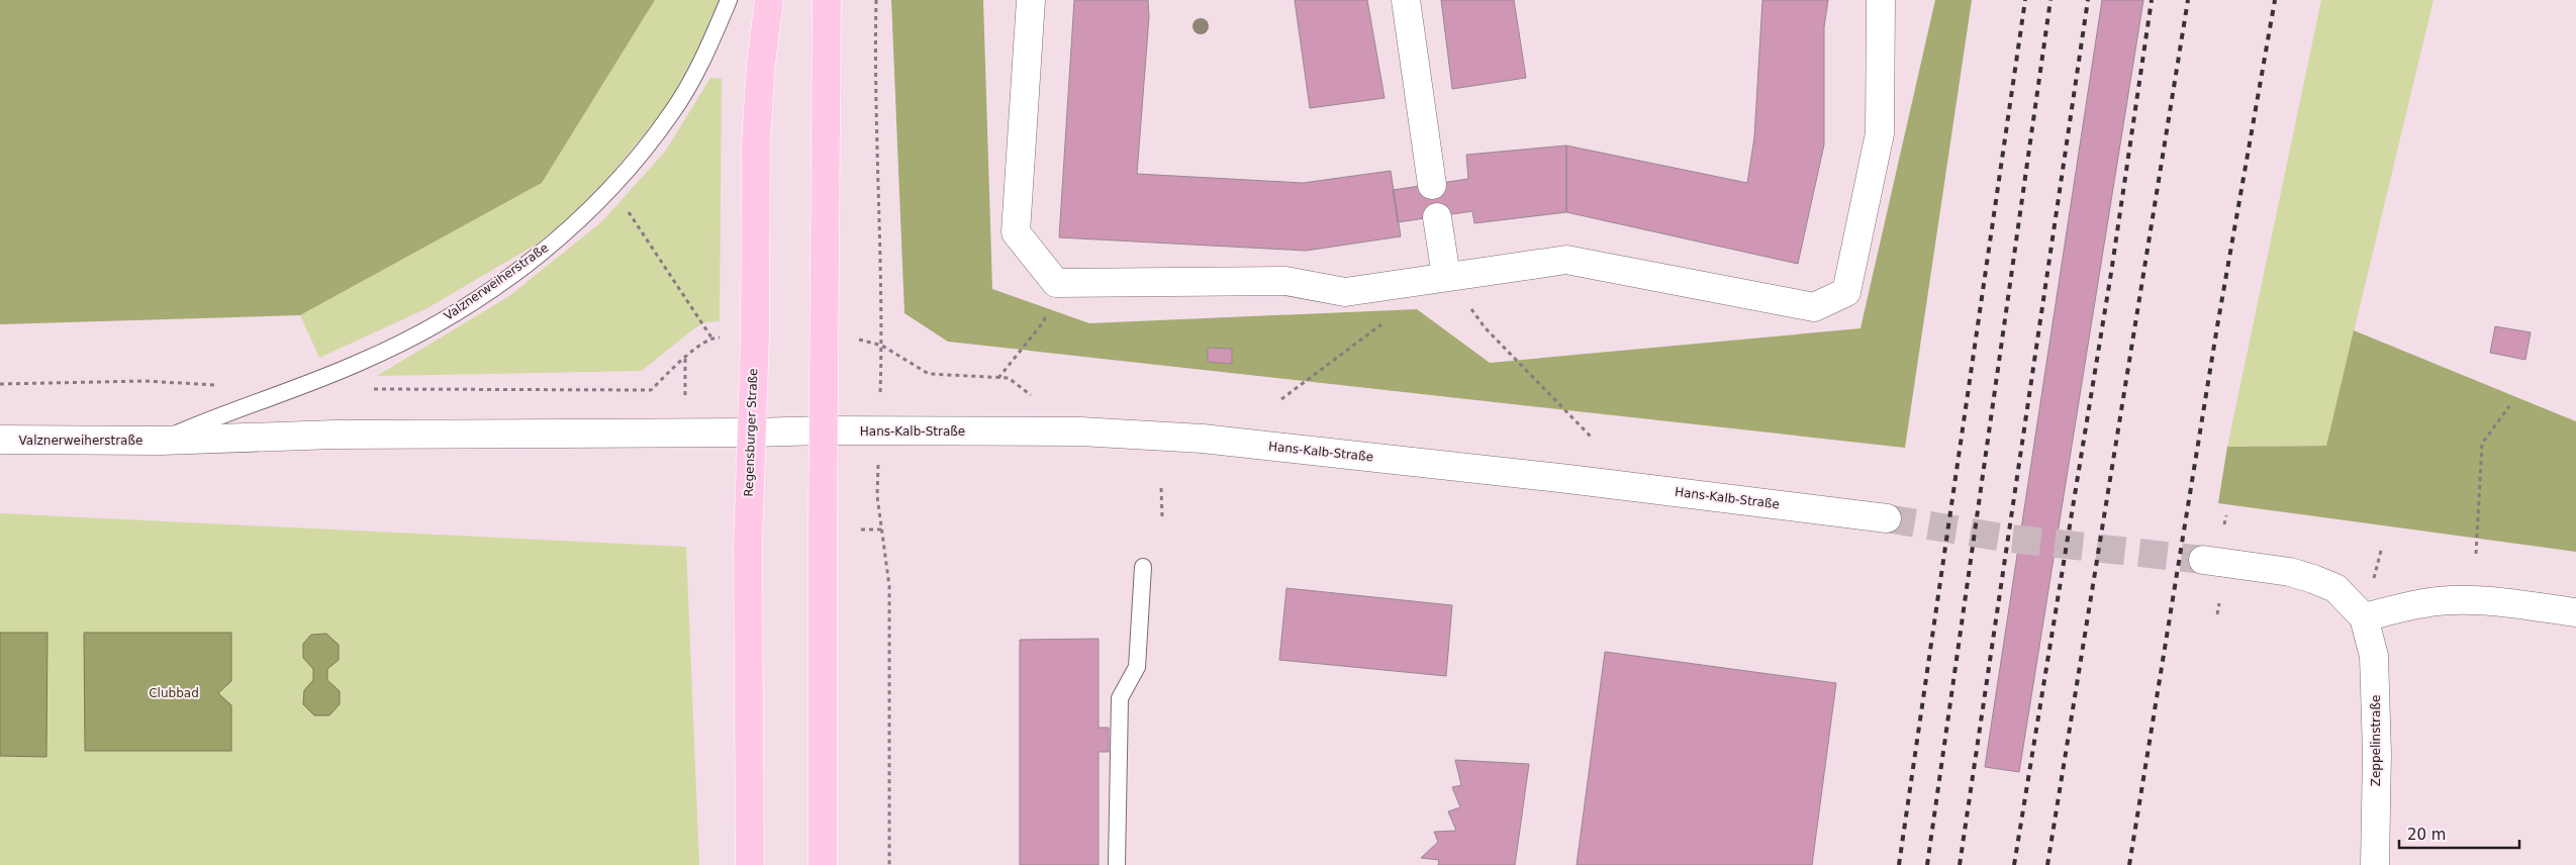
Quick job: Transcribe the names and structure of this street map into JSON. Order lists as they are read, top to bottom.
{
  "streets": {
    "main road": ["Regensburger Straße"],
    "street": ["Valznerweiherstraße", "Hans-Kalb-Straße", "Zeppelinstraße"]
  },
  "crossings": [
    ["Valznerweiherstraße", "Hans-Kalb-Straße"],
    ["Valznerweiherstraße", "Regensburger Straße"],
    ["Hans-Kalb-Straße", "Regensburger Straße"]
  ],
  "parks": ["Clubbad"],
  "scale_bar": "20 m"
}
